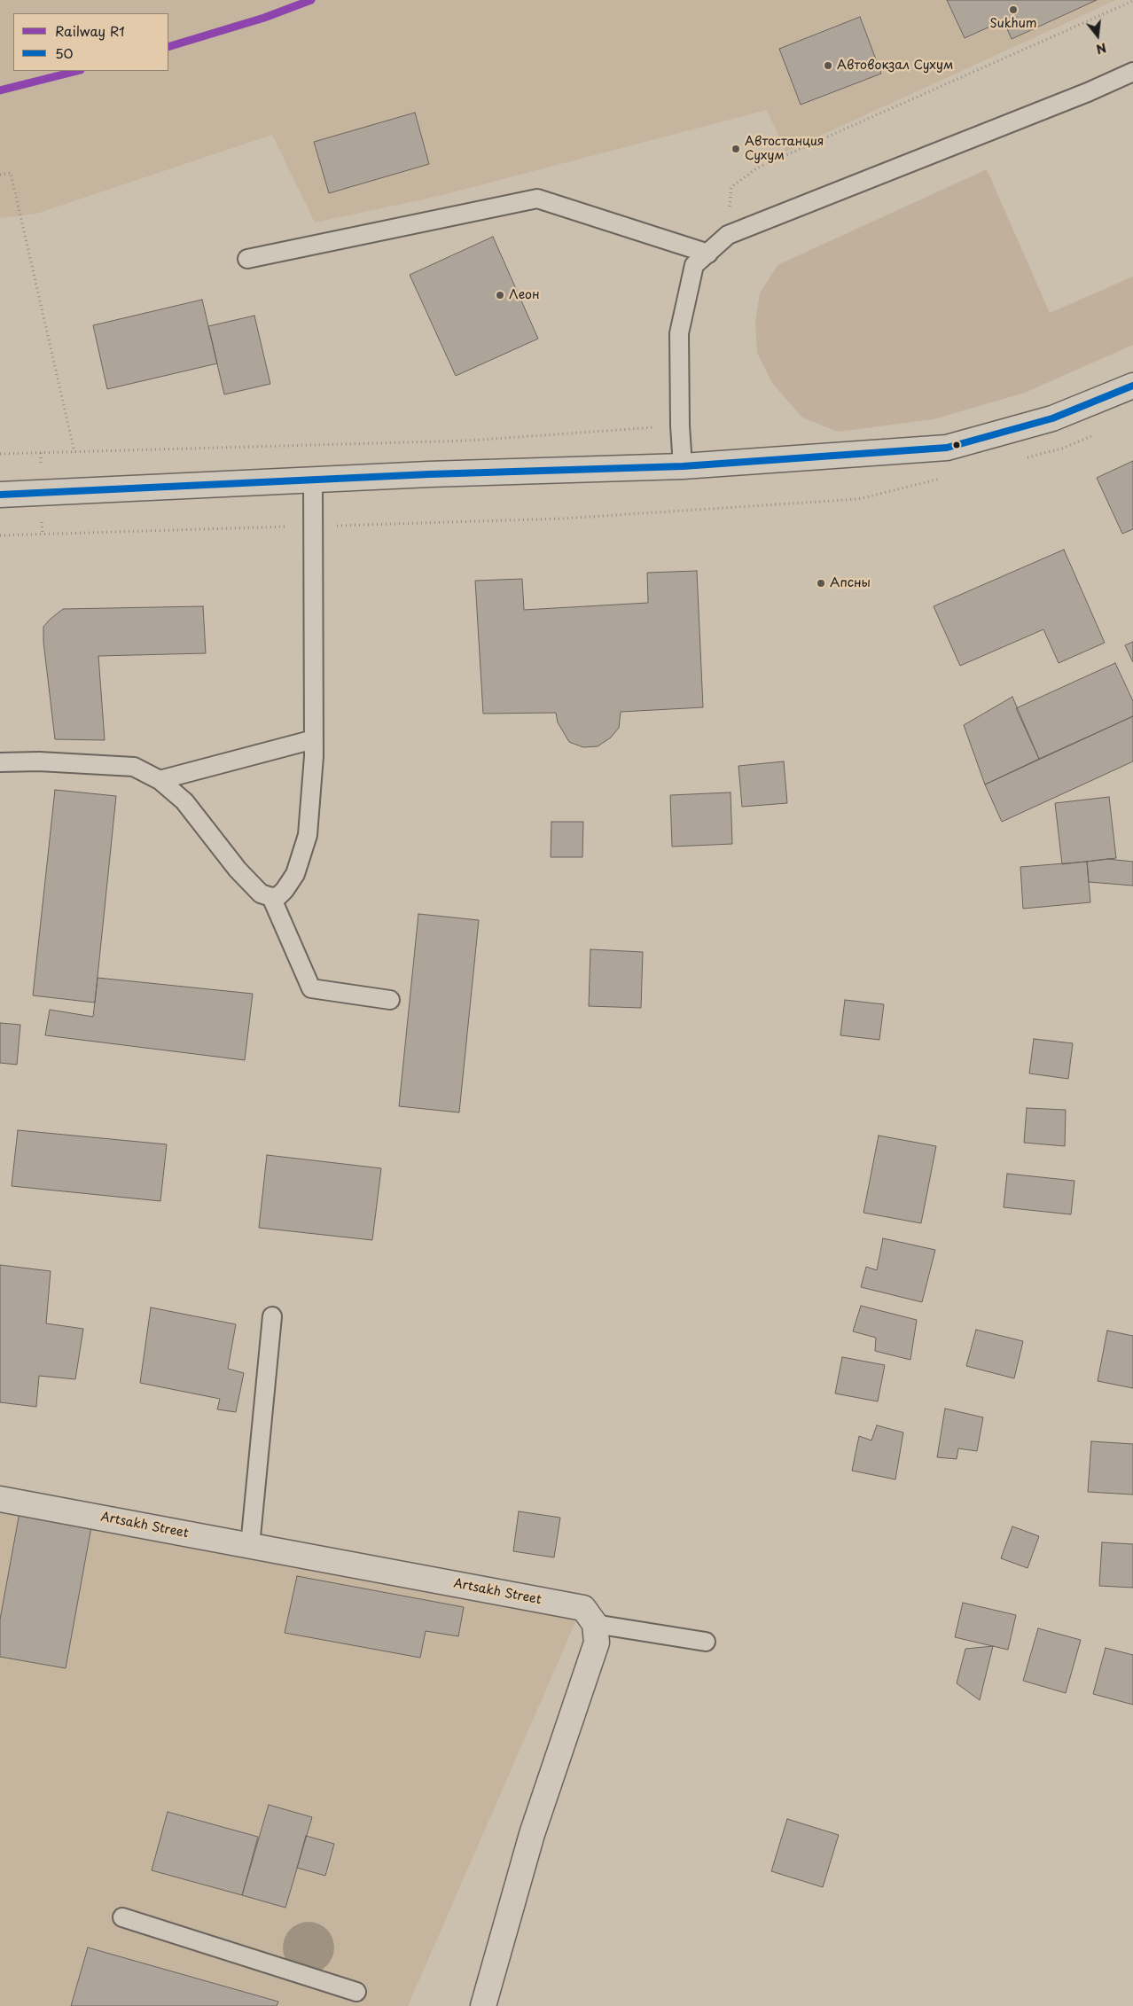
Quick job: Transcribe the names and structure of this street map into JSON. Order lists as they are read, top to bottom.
{
  "streets": {
    "main road": ["Artsakh Street"]
  },
  "places": [
    "Sukhum",
    "Автовокзал Сухум",
    "Автостанция Сухум",
    "Леон",
    "Апсны"
  ],
  "lines": ["rail line R1", "transit line 50"],
  "legend": ["Railway R1", "50"],
  "north": "bottom"
}
